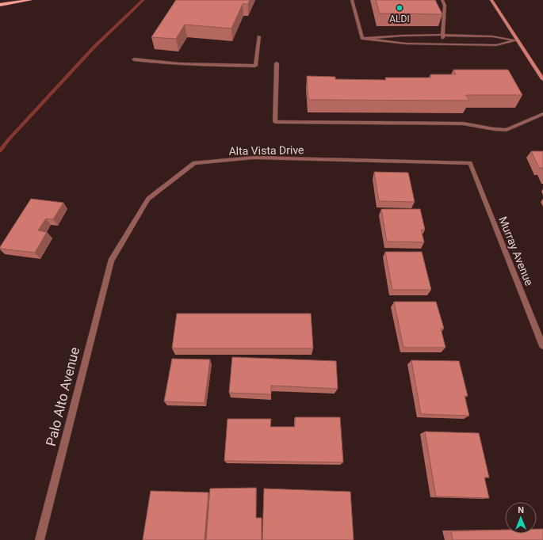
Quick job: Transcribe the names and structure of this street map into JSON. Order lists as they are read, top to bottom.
{
  "streets": {
    "street": ["Alta Vista Drive", "Murray Avenue", "Palo Alto Avenue"]
  },
  "crossings": [
    ["Alta Vista Drive", "Murray Avenue"],
    ["Alta Vista Drive", "Palo Alto Avenue"]
  ],
  "places": ["ALDI"],
  "north": "top"
}
